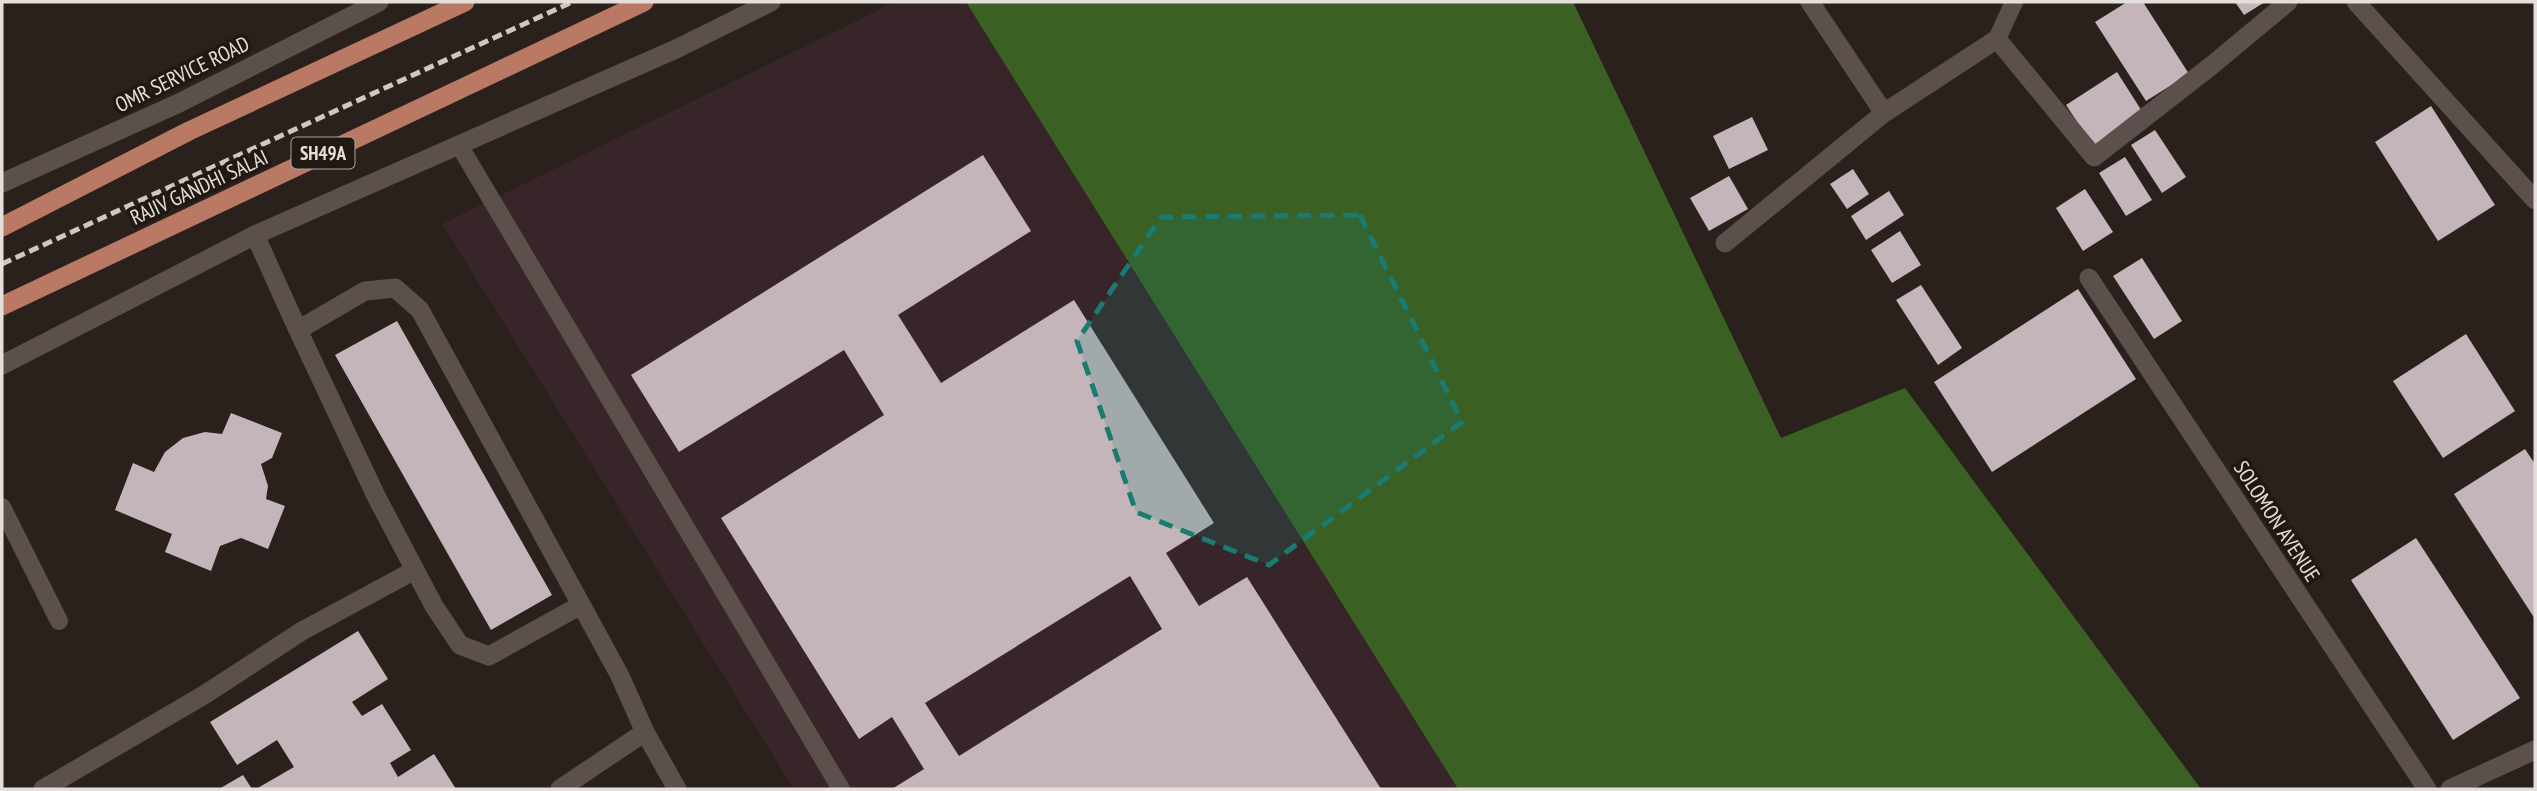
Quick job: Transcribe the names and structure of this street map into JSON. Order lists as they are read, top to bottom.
{
  "streets": {
    "main road": ["SH49A", "RAJIV GANDHI SALAI"],
    "street": ["OMR SERVICE ROAD", "SOLOMON AVENUE"]
  }
}
